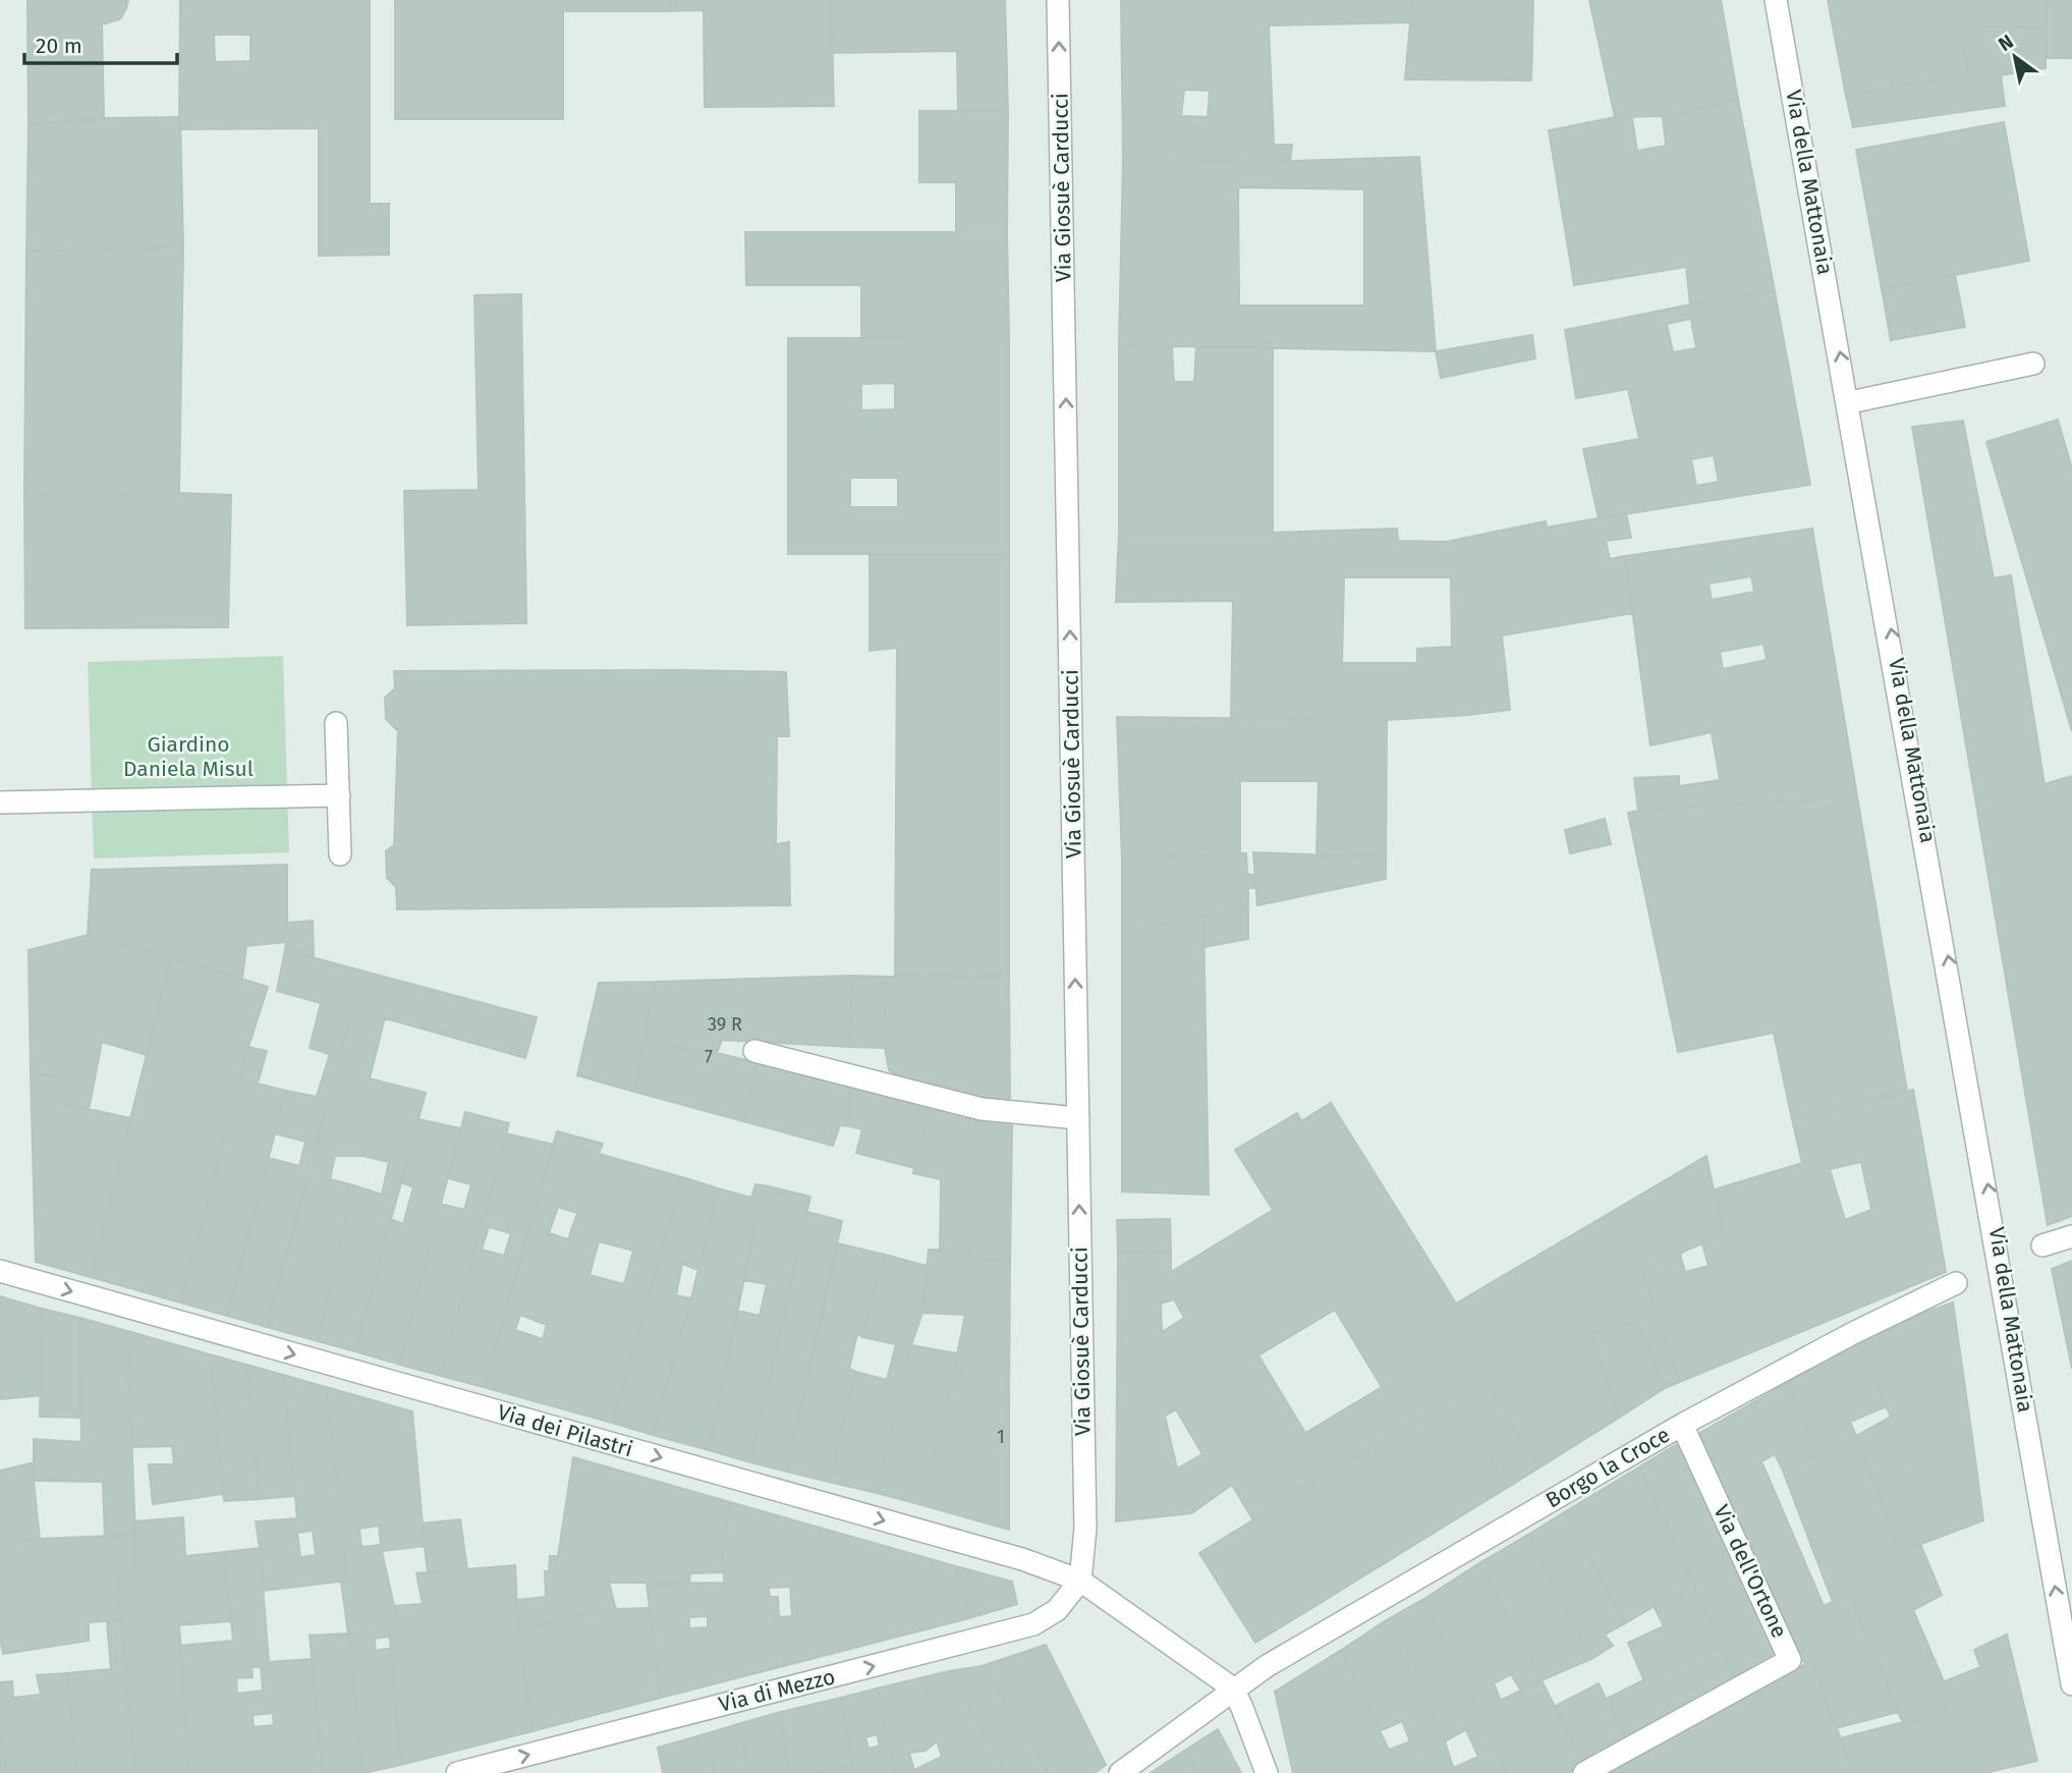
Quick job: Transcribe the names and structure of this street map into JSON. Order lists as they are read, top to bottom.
{
  "streets": {
    "street": [
      "Via della Mattonaia",
      "Via Giosuè Carducci",
      "Via dei Pilastri",
      "Borgo la Croce",
      "Via dell'Ortone",
      "Via di Mezzo"
    ]
  },
  "crossings": [
    ["Via Giosuè Carducci", "Via dei Pilastri"],
    ["Via Giosuè Carducci", "Via di Mezzo"],
    ["Via dei Pilastri", "Borgo la Croce"],
    ["Via dei Pilastri", "Via di Mezzo"],
    ["Borgo la Croce", "Via dell'Ortone"]
  ],
  "one_way": [
    "Via della Mattonaia",
    "Via Giosuè Carducci",
    "Via dei Pilastri",
    "Via di Mezzo"
  ],
  "parks": ["Giardino Daniela Misul"],
  "house_numbers": ["39 R", "7", "1"],
  "scale_bar": "20 m",
  "north": "top left"
}
